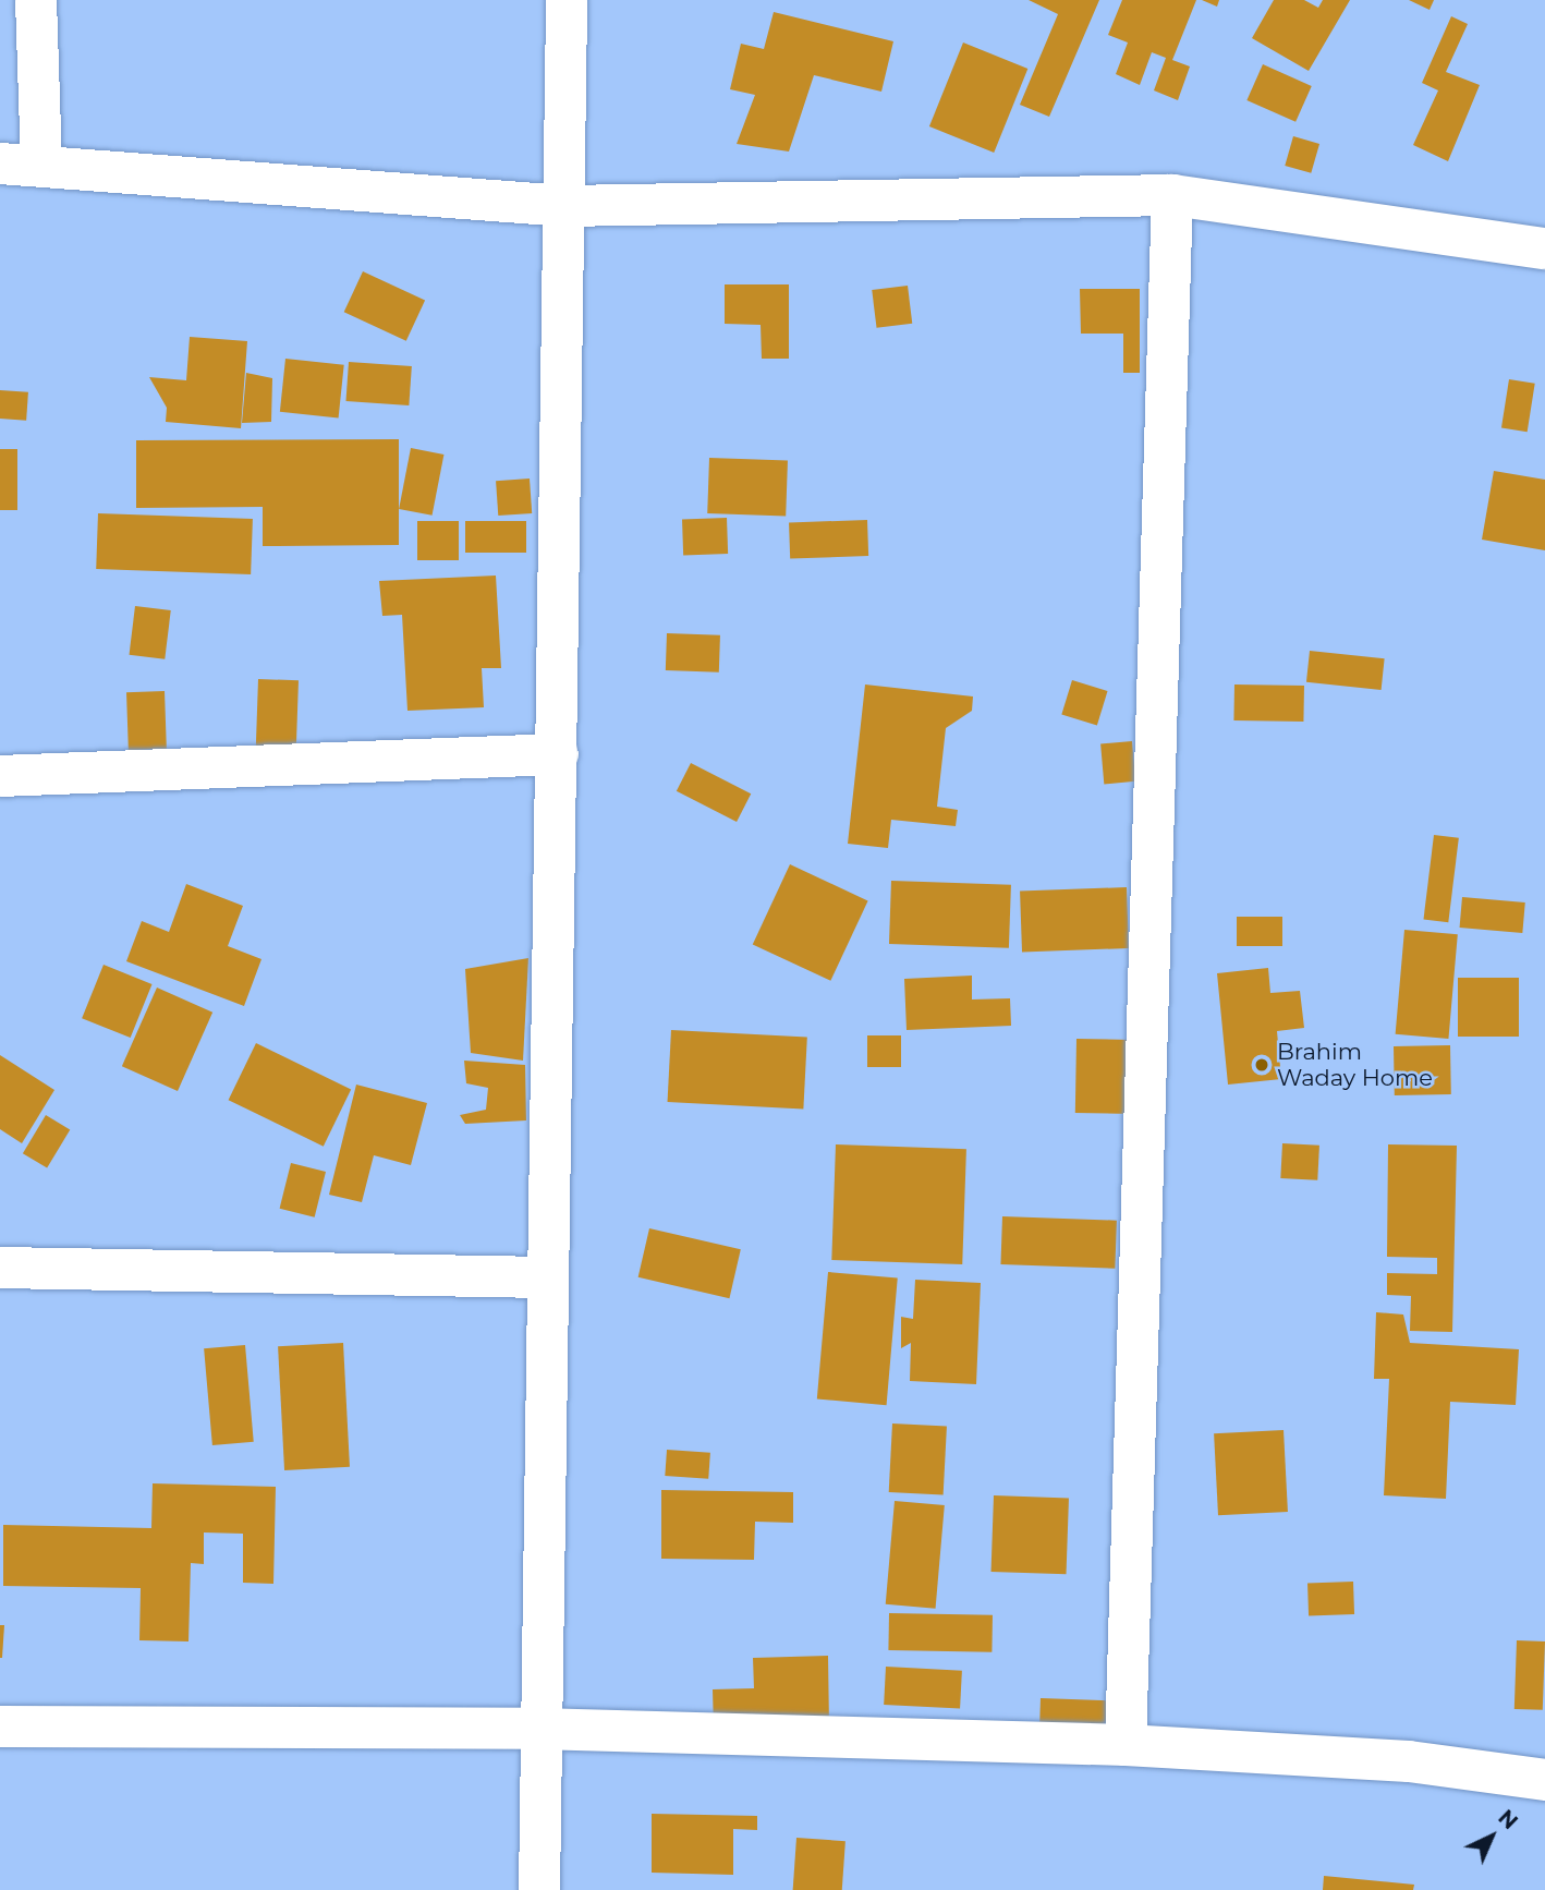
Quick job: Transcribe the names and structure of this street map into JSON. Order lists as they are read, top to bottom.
{
  "places": ["Brahim Waday Home"],
  "north": "top right"
}
